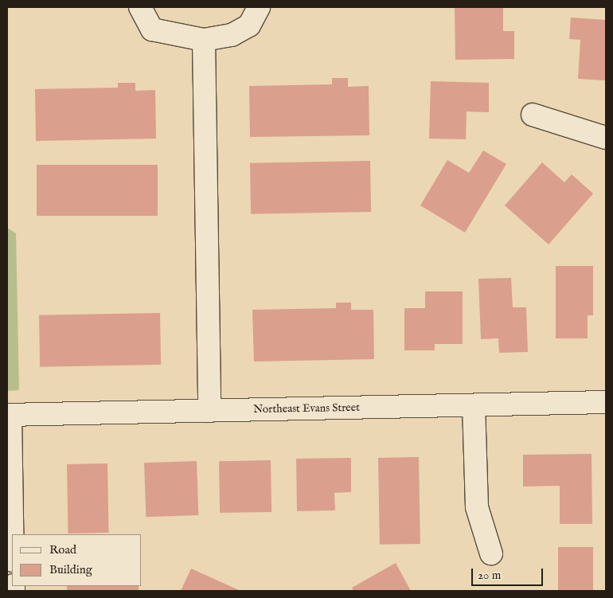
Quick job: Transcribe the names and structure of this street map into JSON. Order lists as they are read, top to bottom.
{
  "streets": {
    "street": ["Northeast Evans Street"]
  },
  "legend": ["Road", "Building"],
  "scale_bar": "20 m"
}
